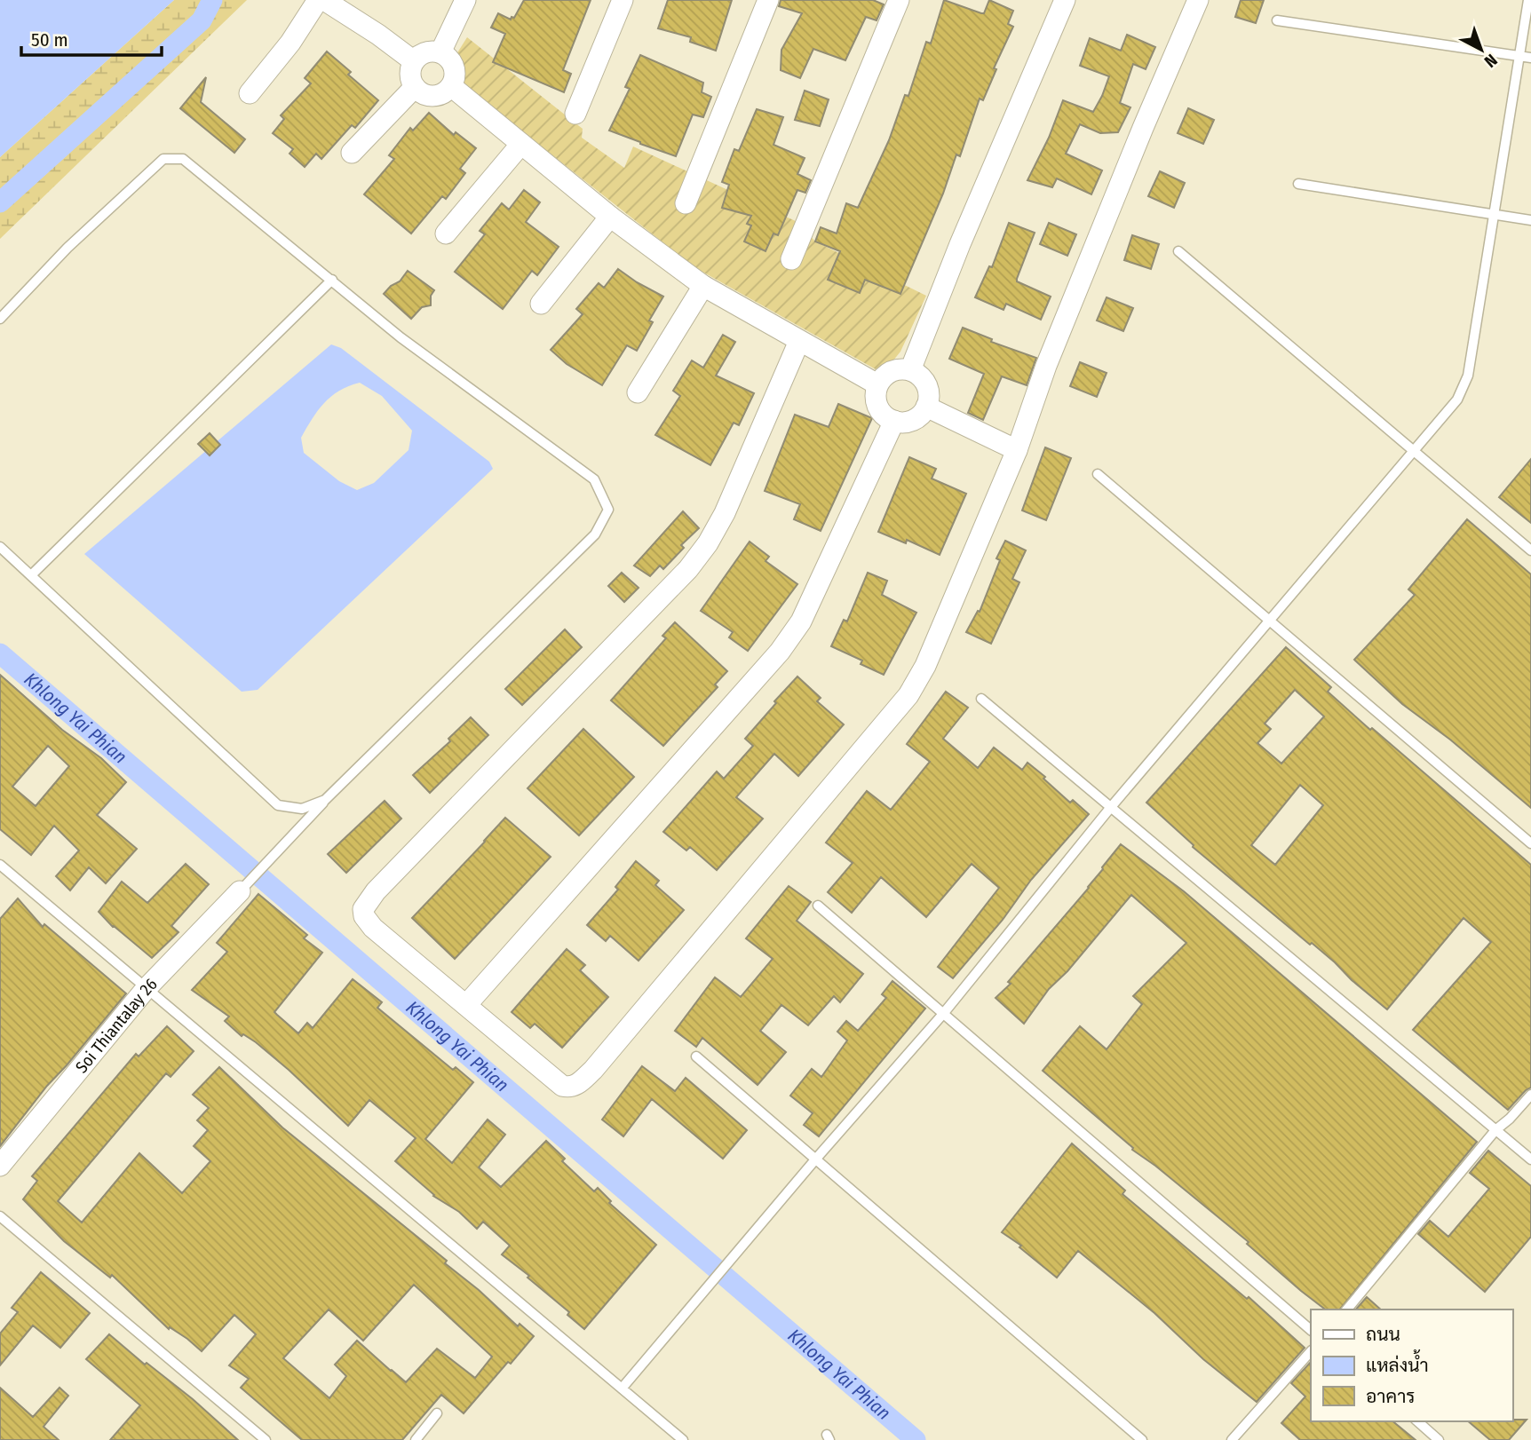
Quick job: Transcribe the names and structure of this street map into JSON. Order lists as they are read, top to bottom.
{
  "streets": {
    "street": ["Soi Thiantalay 26"]
  },
  "water": ["Khlong Yai Phian"],
  "legend": ["ถนน", "แหล่งน้ำ", "อาคาร"],
  "scale_bar": "50 m",
  "north": "bottom right"
}
